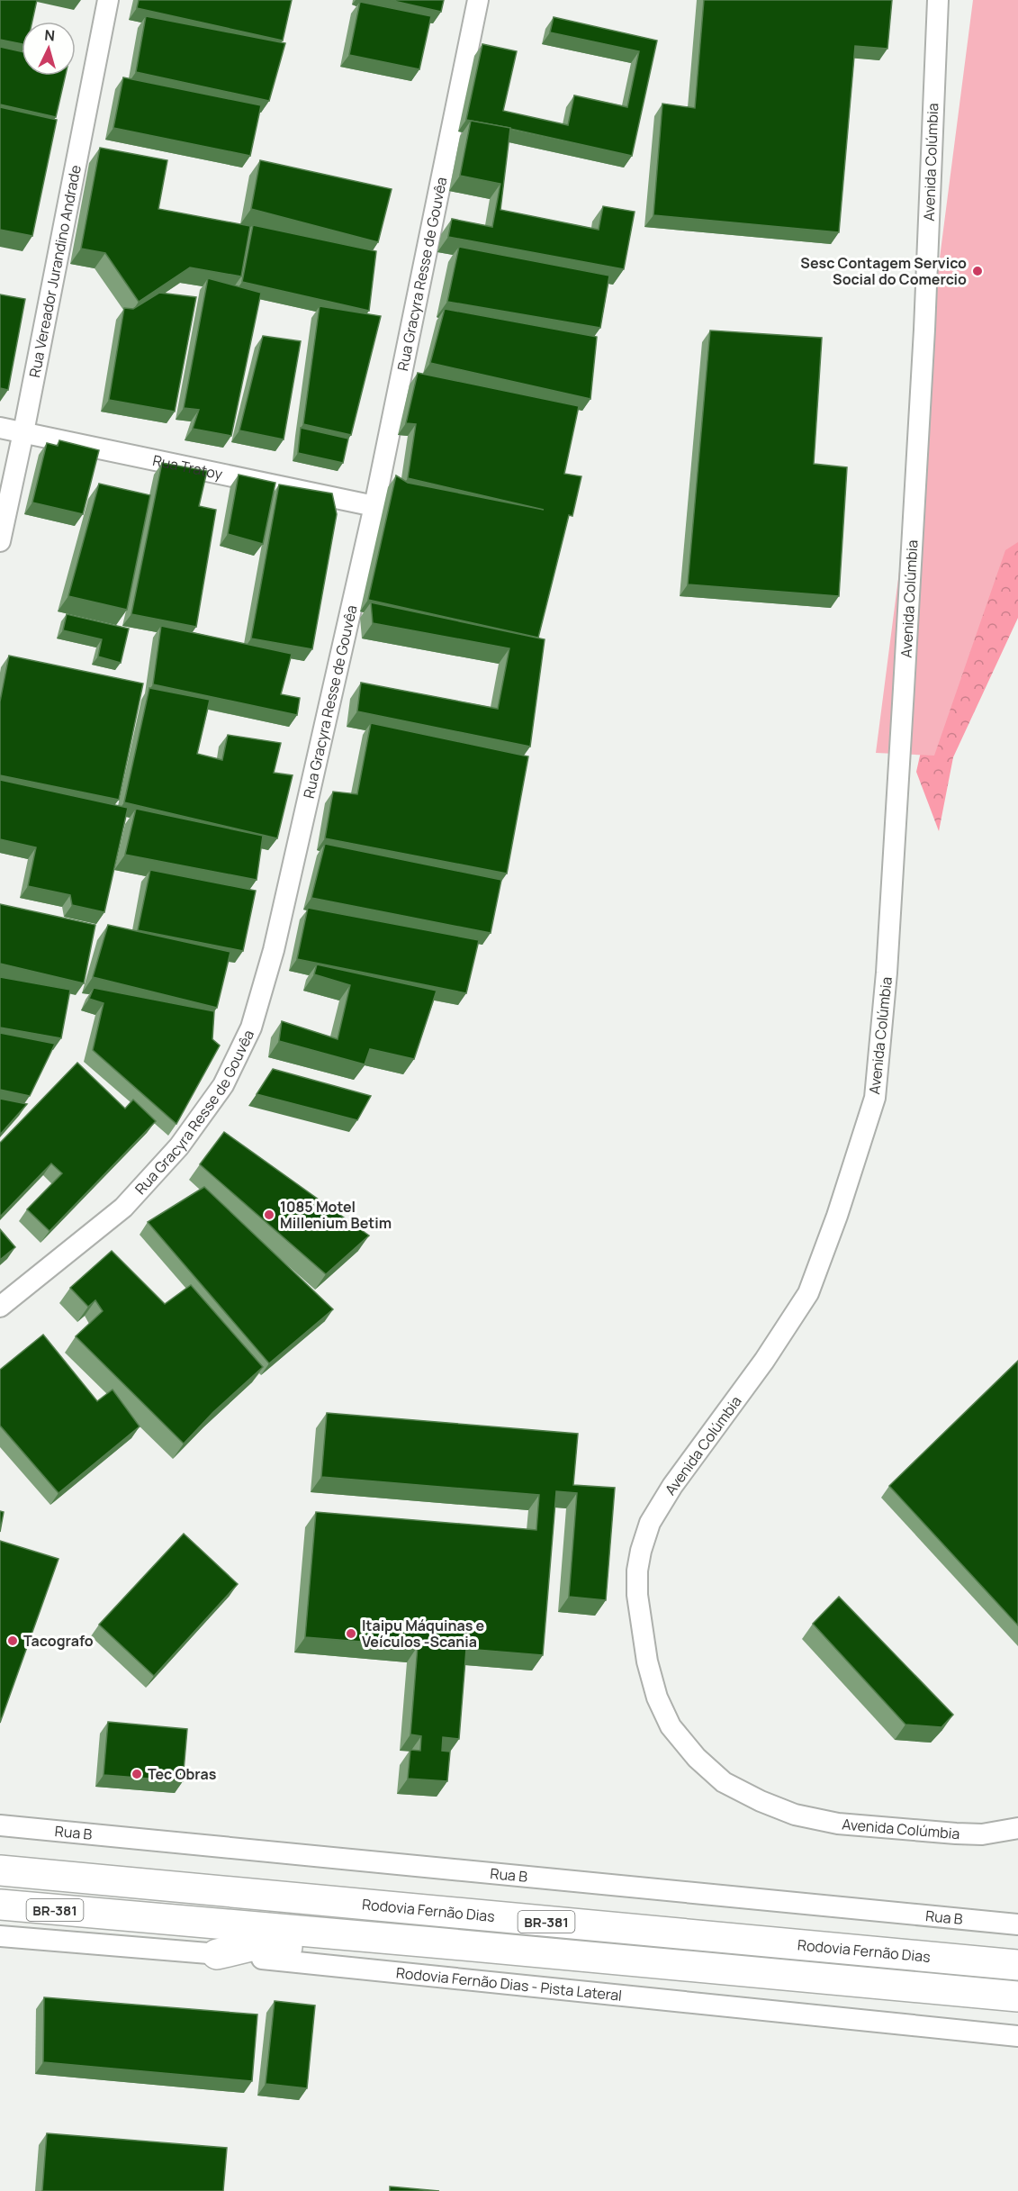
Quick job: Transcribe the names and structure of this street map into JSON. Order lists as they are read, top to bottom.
{
  "streets": {
    "highway": ["BR-381", "Rodovia Fernão Dias"],
    "street": [
      "Avenida Colúmbia",
      "Rua Vereador Jurandino Andrade",
      "Rua Gracyra Resse de Gouvêa",
      "Rua Tratoy",
      "Rua B",
      "Rodovia Fernão Dias - Pista Lateral"
    ]
  },
  "crossings": [
    ["Rua Vereador Jurandino Andrade", "Rua Tratoy"],
    ["Rua Gracyra Resse de Gouvêa", "Rua Tratoy"]
  ],
  "places": [
    "Sesc Contagem Servico Social do Comercio",
    "1085 Motel Millenium Betim",
    "Itaipu Máquinas e Veículos -Scania",
    "Tacografo",
    "Tec Obras"
  ],
  "north": "top"
}
